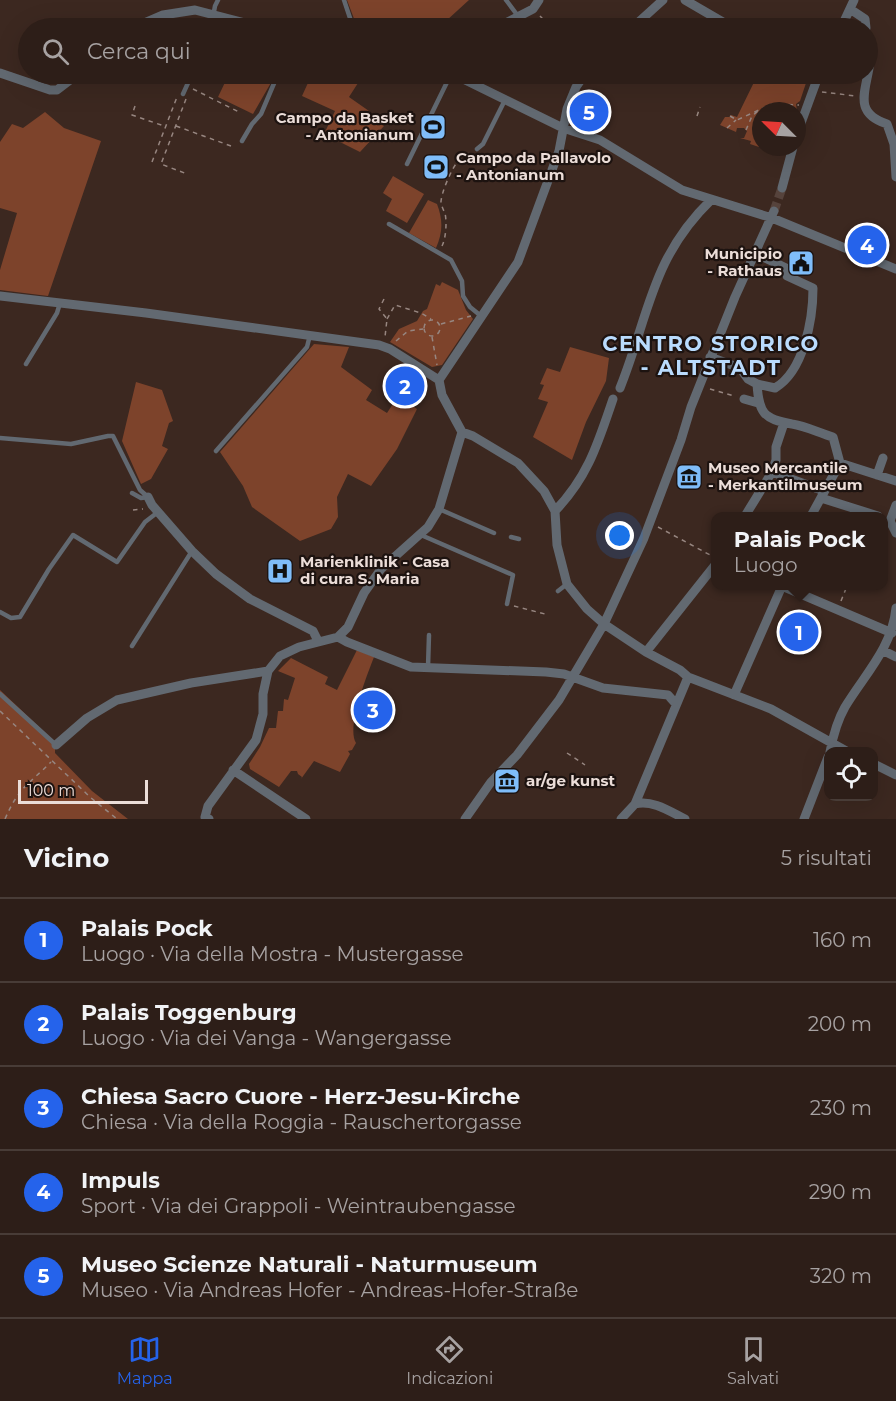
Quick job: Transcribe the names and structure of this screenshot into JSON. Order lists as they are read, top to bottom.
{
  "districts": ["CENTRO STORICO - ALTSTADT"],
  "places": {
    "sports": ["Campo da Basket - Antonianum", "Campo da Pallavolo - Antonianum"],
    "public building": ["Municipio - Rathaus"],
    "museum": ["Museo Mercantile - Merkantilmuseum", "ar/ge kunst"],
    "hospital": ["Marienklinik - Casa di cura S. Maria"]
  },
  "scale_bar": "100 m",
  "north": "top left",
  "page": {
    "search": "Cerca qui",
    "pins": [
      "5",
      "4",
      "2",
      "1",
      "3"
    ],
    "popup": ["Palais Pock", "Luogo"],
    "scale": "100 m",
    "heading": ["Vicino", "5 risultati"],
    "list": [
      {
        "mark": "1",
        "name": "Palais Pock",
        "note": "Luogo · Via della Mostra - Mustergasse",
        "value": "160 m"
      },
      {
        "mark": "2",
        "name": "Palais Toggenburg",
        "note": "Luogo · Via dei Vanga - Wangergasse",
        "value": "200 m"
      },
      {
        "mark": "3",
        "name": "Chiesa Sacro Cuore - Herz-Jesu-Kirche",
        "note": "Chiesa · Via della Roggia - Rauschertorgasse",
        "value": "230 m"
      },
      {
        "mark": "4",
        "name": "Impuls",
        "note": "Sport · Via dei Grappoli - Weintraubengasse",
        "value": "290 m"
      },
      {
        "mark": "5",
        "name": "Museo Scienze Naturali - Naturmuseum",
        "note": "Museo · Via Andreas Hofer - Andreas-Hofer-Straße",
        "value": "320 m"
      }
    ],
    "nav": ["Mappa", "Indicazioni", "Salvati"]
  }
}
